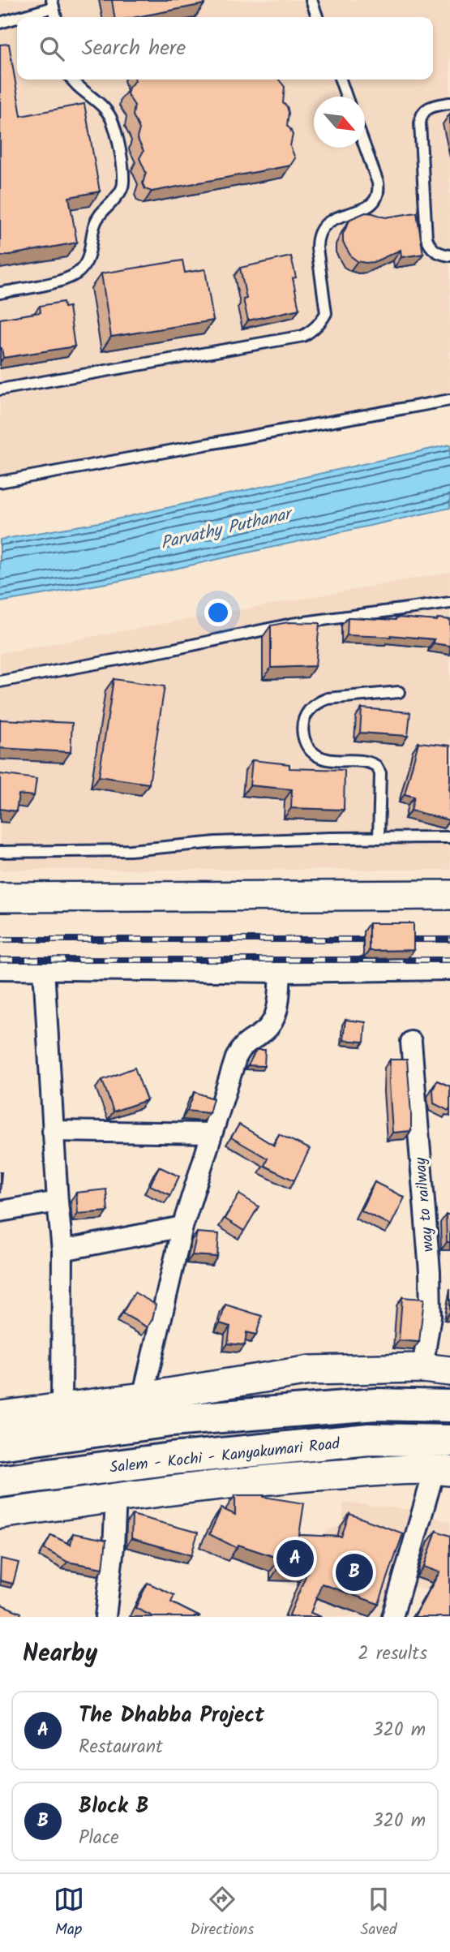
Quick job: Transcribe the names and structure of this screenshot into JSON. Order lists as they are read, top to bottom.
{
  "streets": {
    "highway": ["Salem - Kochi - Kanyakumari Road"],
    "street": ["way to railway"]
  },
  "water": ["Parvathy Puthanar"],
  "north": "bottom right",
  "page": {
    "search": "Search here",
    "pins": ["A", "B"],
    "heading": ["Nearby", "2 results"],
    "list": [
      {
        "mark": "A",
        "name": "The Dhabba Project",
        "note": "Restaurant",
        "value": "320 m"
      },
      {
        "mark": "B",
        "name": "Block B",
        "note": "Place",
        "value": "320 m"
      }
    ],
    "nav": ["Map", "Directions", "Saved"]
  }
}
